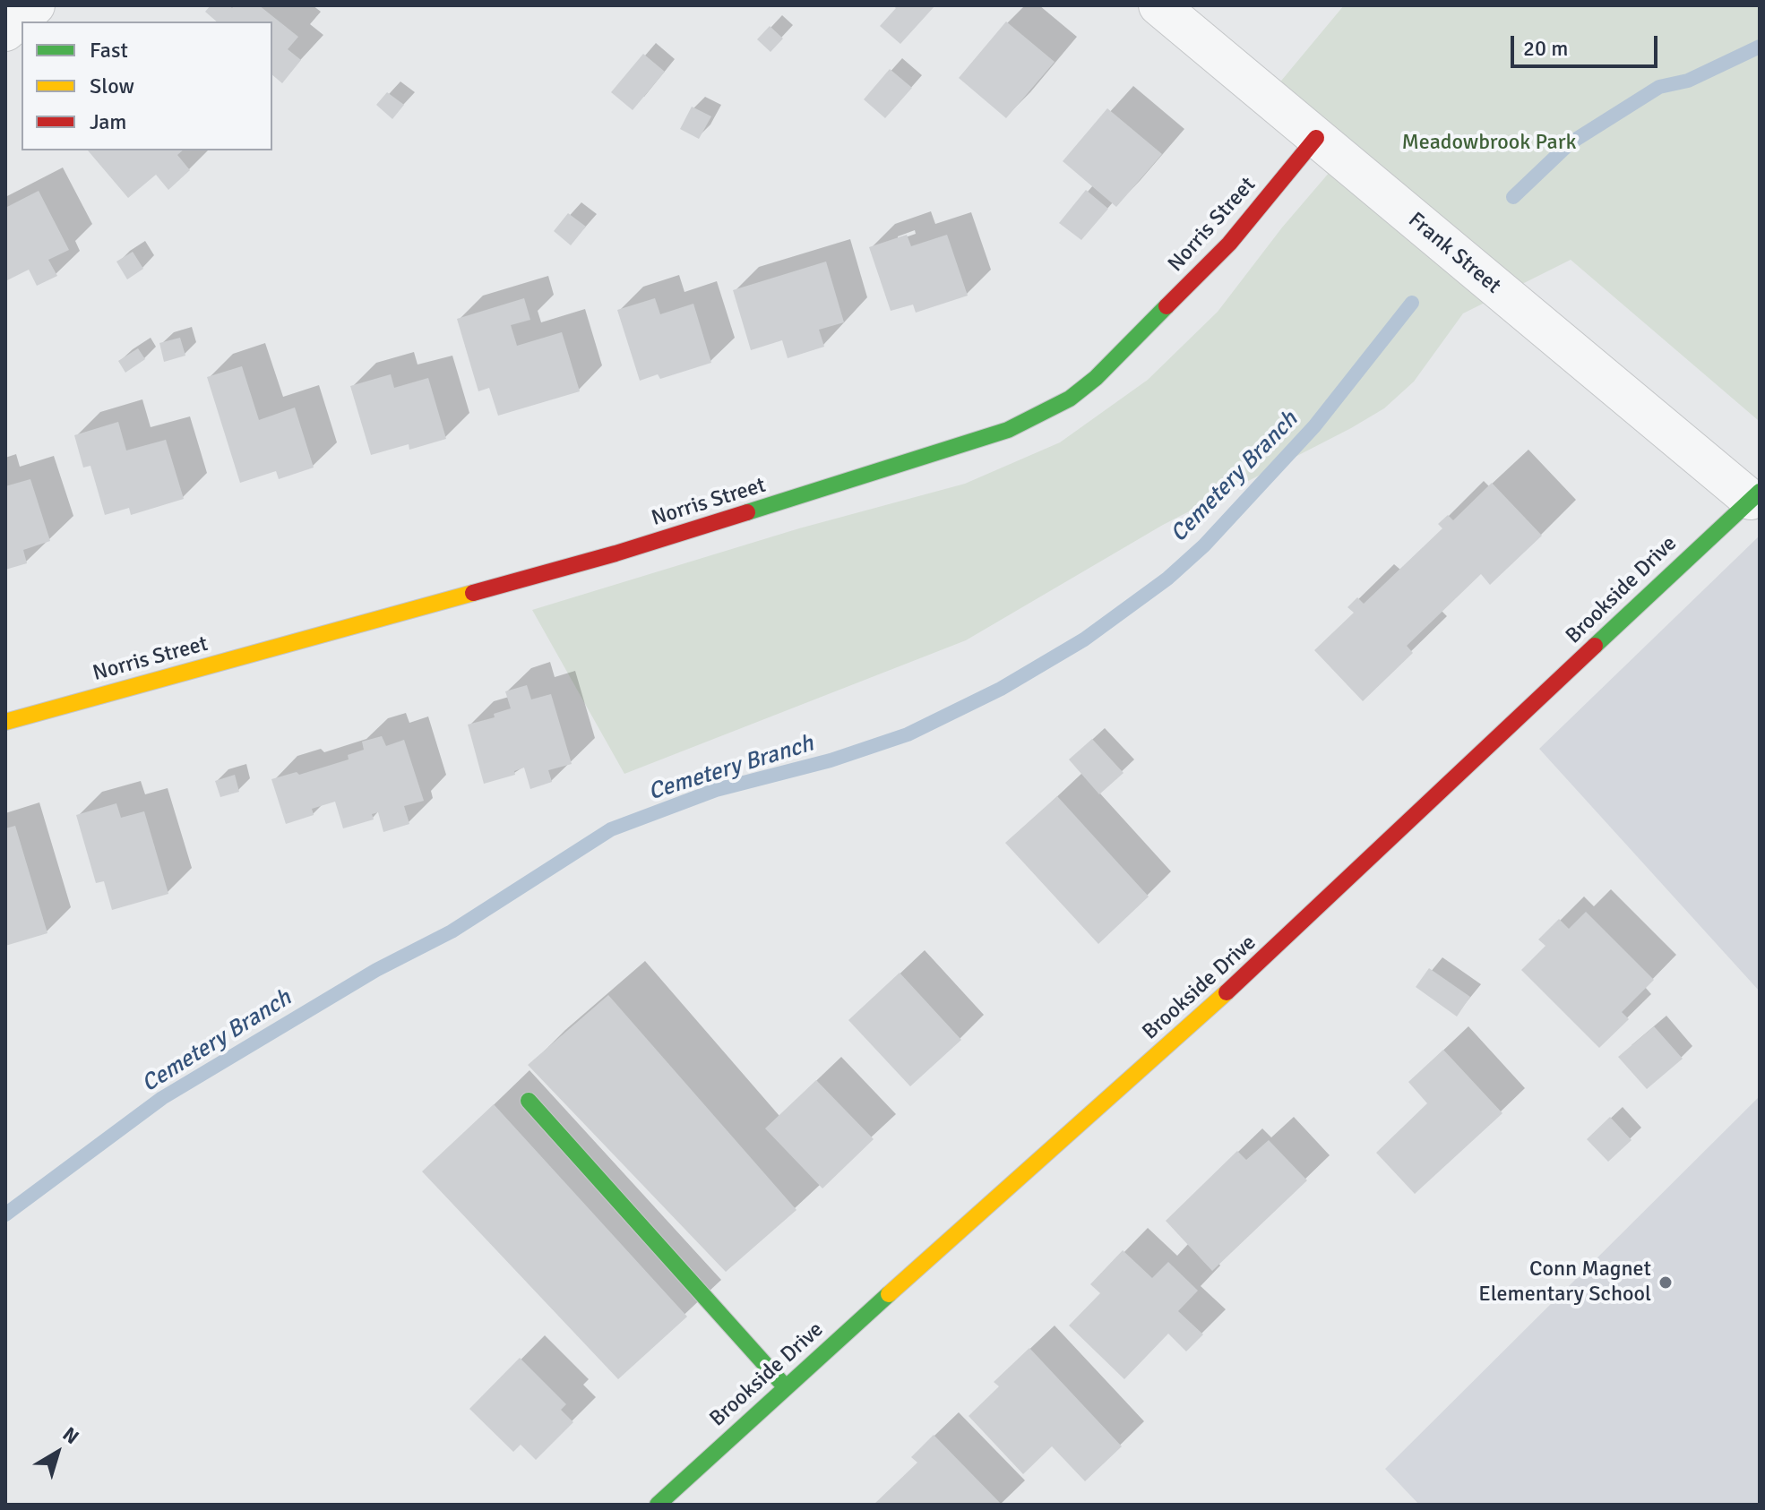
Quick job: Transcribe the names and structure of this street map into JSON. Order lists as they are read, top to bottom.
{
  "streets": {
    "street": ["Norris Street", "Frank Street", "Brookside Drive"]
  },
  "crossings": [
    ["Norris Street", "Frank Street"],
    ["Frank Street", "Brookside Drive"]
  ],
  "water": ["Cemetery Branch"],
  "parks": ["Meadowbrook Park"],
  "places": ["Conn Magnet Elementary School"],
  "legend": ["Fast", "Slow", "Jam"],
  "scale_bar": "20 m",
  "north": "top right"
}
